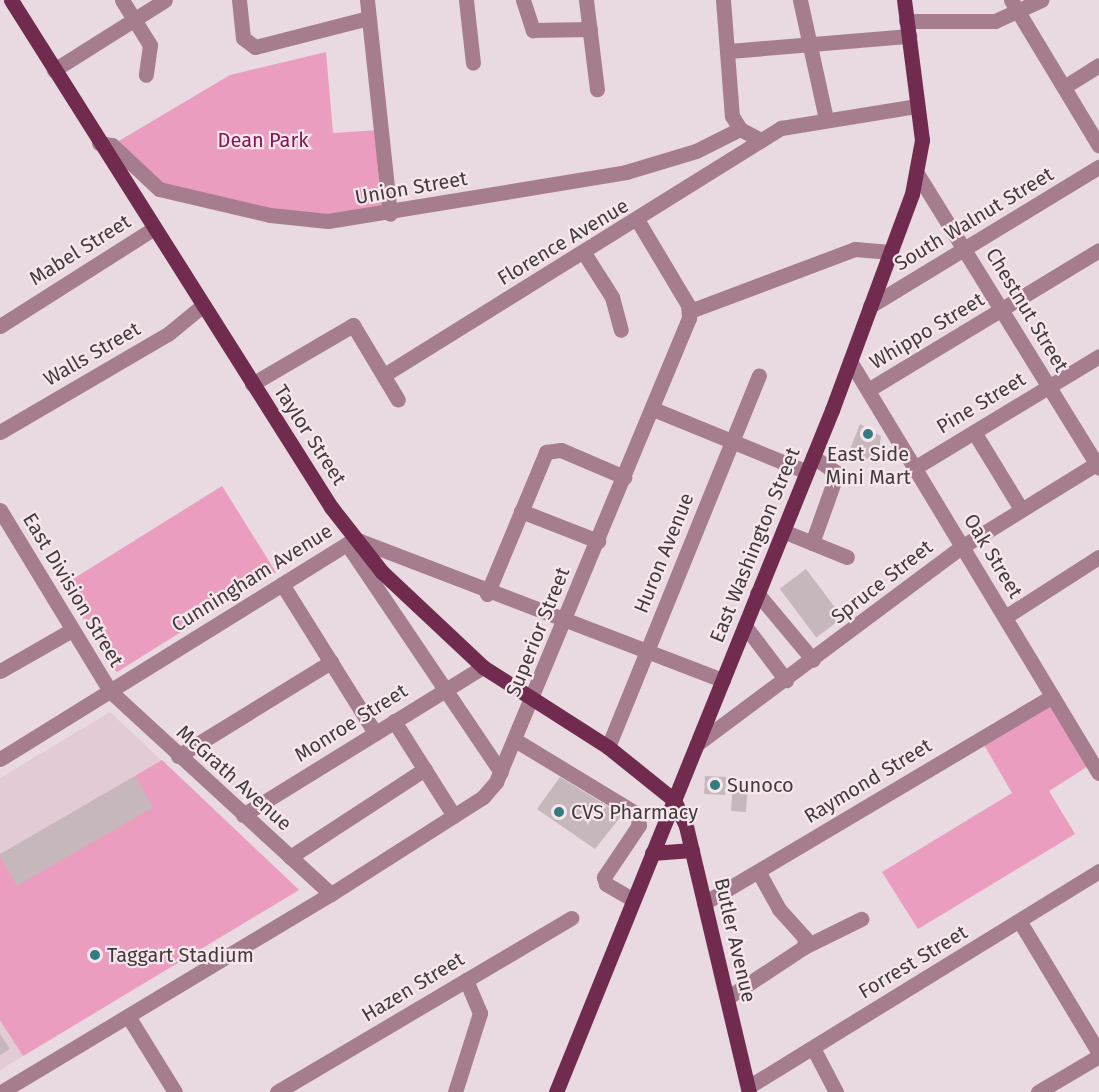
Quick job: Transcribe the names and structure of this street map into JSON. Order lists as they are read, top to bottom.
{
  "streets": {
    "main road": ["Taylor Street", "East Washington Street", "Butler Avenue"],
    "street": [
      "Union Street",
      "South Walnut Street",
      "Florence Avenue",
      "Mabel Street",
      "Chestnut Street",
      "Whippo Street",
      "Walls Street",
      "Pine Street",
      "Huron Avenue",
      "Oak Street",
      "Cunningham Avenue",
      "Spruce Street",
      "East Division Street",
      "Superior Street",
      "Monroe Street",
      "McGrath Avenue",
      "Raymond Street",
      "Forrest Street",
      "Hazen Street"
    ]
  },
  "crossings": [
    ["Union Street", "Taylor Street"],
    ["South Walnut Street", "Chestnut Street"],
    ["South Walnut Street", "East Washington Street"],
    ["Mabel Street", "Taylor Street"],
    ["Chestnut Street", "Whippo Street"],
    ["Chestnut Street", "Pine Street"],
    ["Chestnut Street", "East Washington Street"],
    ["Chestnut Street", "Spruce Street"],
    ["Whippo Street", "Oak Street"],
    ["Walls Street", "Taylor Street"],
    ["Pine Street", "Oak Street"],
    ["Taylor Street", "East Washington Street"],
    ["Taylor Street", "Huron Avenue"],
    ["Taylor Street", "Cunningham Avenue"],
    ["Taylor Street", "Superior Street"],
    ["Taylor Street", "Monroe Street"],
    ["Taylor Street", "Butler Avenue"],
    ["East Washington Street", "Oak Street"],
    ["East Washington Street", "Cunningham Avenue"],
    ["East Washington Street", "Spruce Street"],
    ["East Washington Street", "Butler Avenue"],
    ["Huron Avenue", "Cunningham Avenue"],
    ["Oak Street", "Spruce Street"],
    ["Oak Street", "Raymond Street"],
    ["Cunningham Avenue", "East Division Street"],
    ["Cunningham Avenue", "Superior Street"],
    ["Cunningham Avenue", "McGrath Avenue"],
    ["East Division Street", "McGrath Avenue"],
    ["Superior Street", "McGrath Avenue"],
    ["Monroe Street", "McGrath Avenue"],
    ["Raymond Street", "Butler Avenue"],
    ["Butler Avenue", "Forrest Street"]
  ],
  "parks": ["Dean Park"],
  "places": [
    "East Side Mini Mart",
    "Sunoco",
    "CVS Pharmacy",
    "Taggart Stadium"
  ]
}
